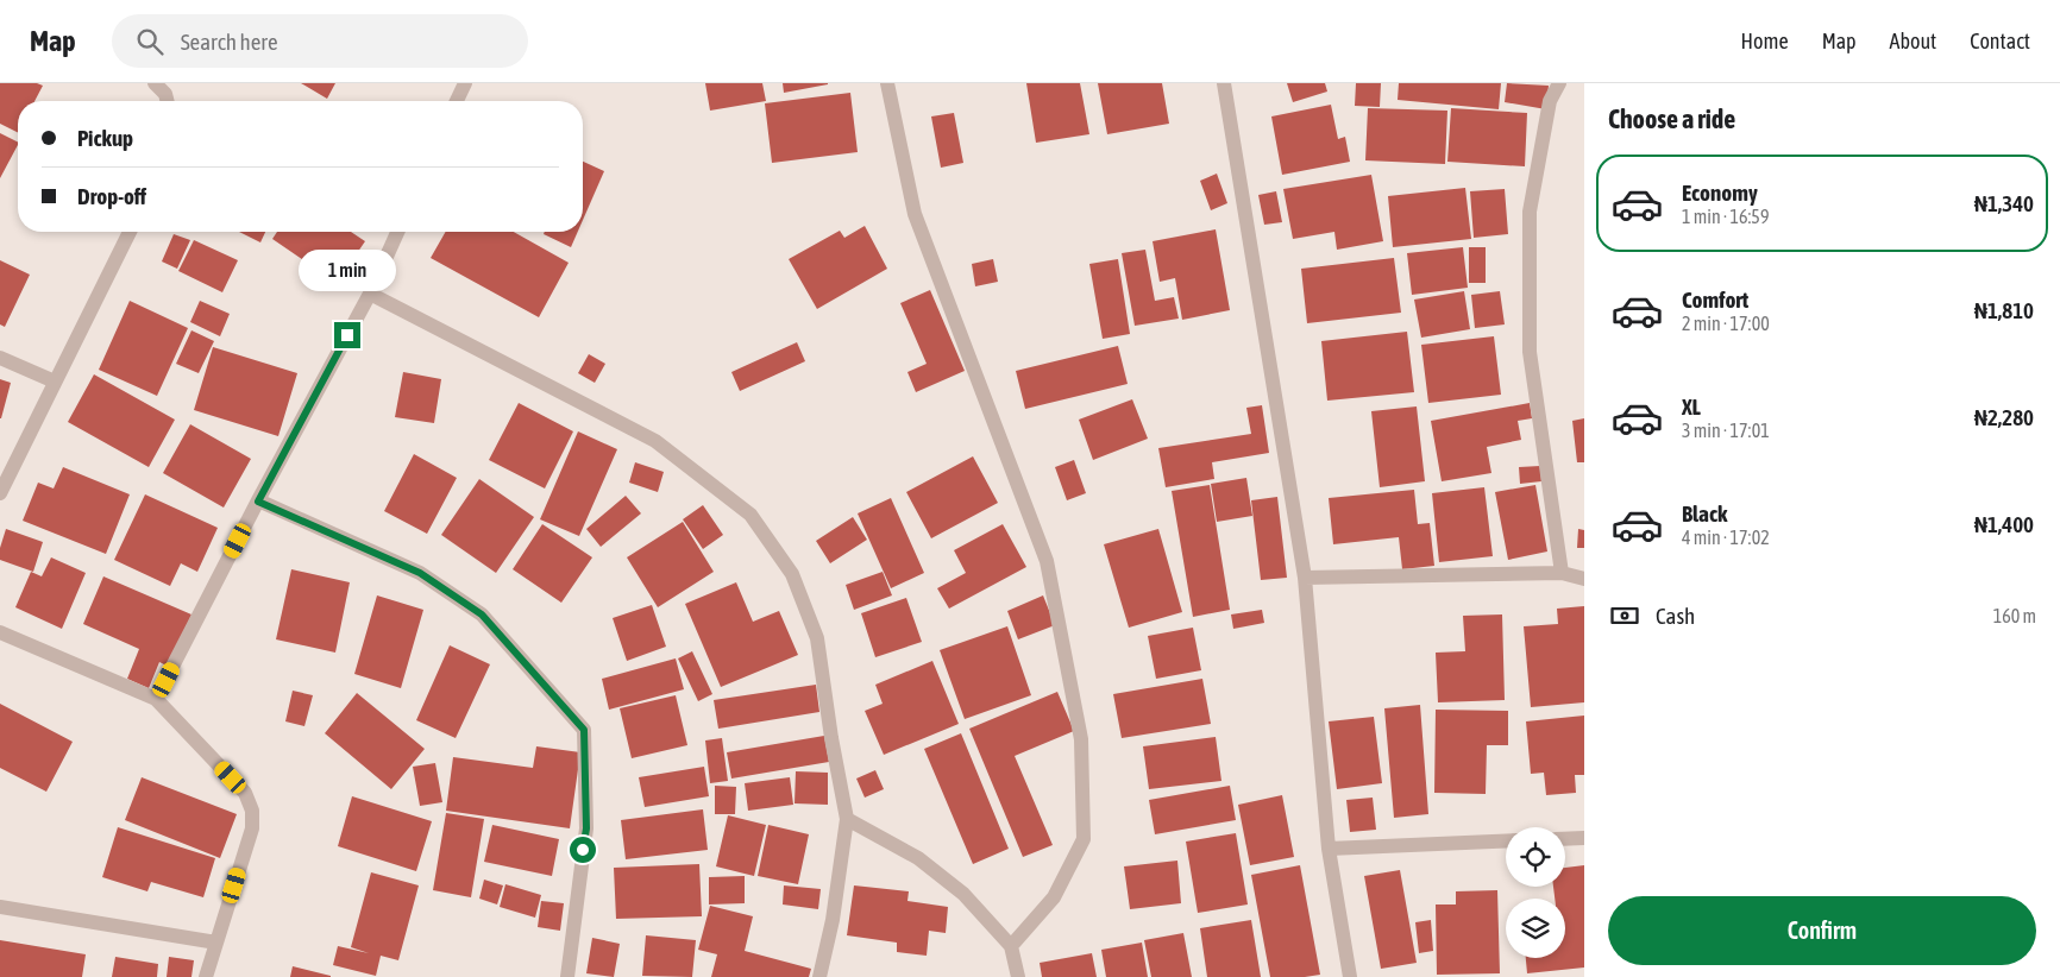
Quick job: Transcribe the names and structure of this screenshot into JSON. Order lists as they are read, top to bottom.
{
  "page": {
    "header": "Map",
    "search": "Search here",
    "nav": [
      "Home",
      "Map",
      "About",
      "Contact"
    ],
    "heading": "Choose a ride",
    "banner": ["Pickup", "Drop-off"],
    "list": [
      {
        "name": "Economy",
        "note": "1 min · 16:59",
        "value": "₦1,340"
      },
      {
        "name": "Comfort",
        "note": "2 min · 17:00",
        "value": "₦1,810"
      },
      {
        "name": "XL",
        "note": "3 min · 17:01",
        "value": "₦2,280"
      },
      {
        "name": "Black",
        "note": "4 min · 17:02",
        "value": "₦1,400"
      }
    ],
    "bubble": "1 min",
    "pay": ["Cash", "160 m"],
    "buttons": "Confirm"
  }
}
